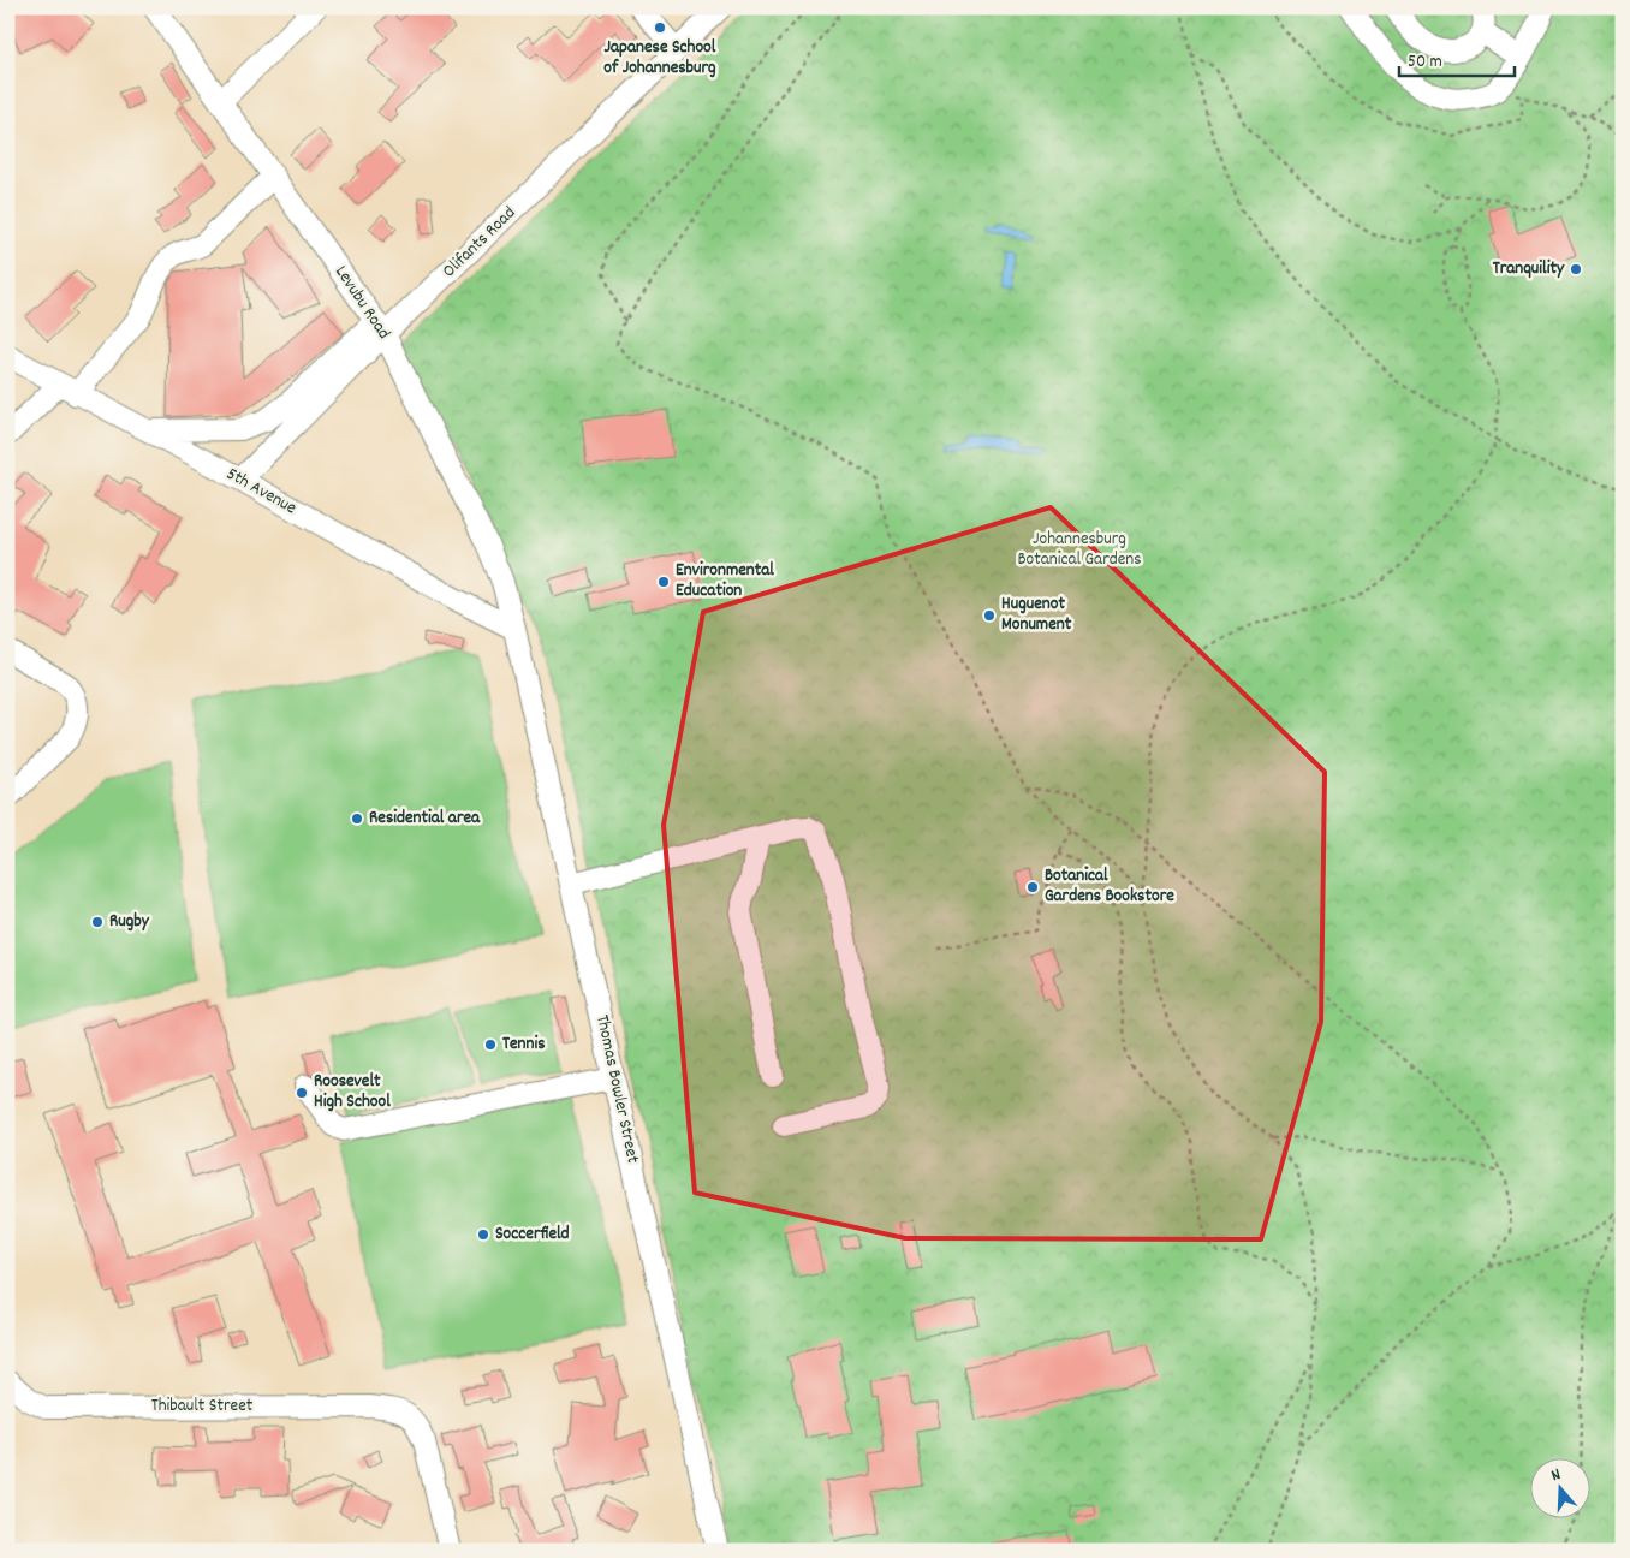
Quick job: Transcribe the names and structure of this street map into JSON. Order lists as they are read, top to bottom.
{
  "streets": {
    "street": [
      "Olifants Road",
      "Levubu Road",
      "5th Avenue",
      "Thomas Bowler Street",
      "Thibault Street"
    ]
  },
  "crossings": [
    ["Olifants Road", "Levubu Road"],
    ["Olifants Road", "5th Avenue"],
    ["Levubu Road", "5th Avenue"],
    ["Levubu Road", "Thomas Bowler Street"],
    ["5th Avenue", "Thomas Bowler Street"]
  ],
  "parks": ["Johannesburg Botanical Gardens"],
  "places": [
    "Japanese School of Johannesburg",
    "Tranquility",
    "Environmental Education",
    "Huguenot Monument",
    "Residential area",
    "Botanical Gardens Bookstore",
    "Rugby",
    "Tennis",
    "Roosevelt High School",
    "Soccerfield"
  ],
  "scale_bar": "50 m",
  "north": "top"
}
